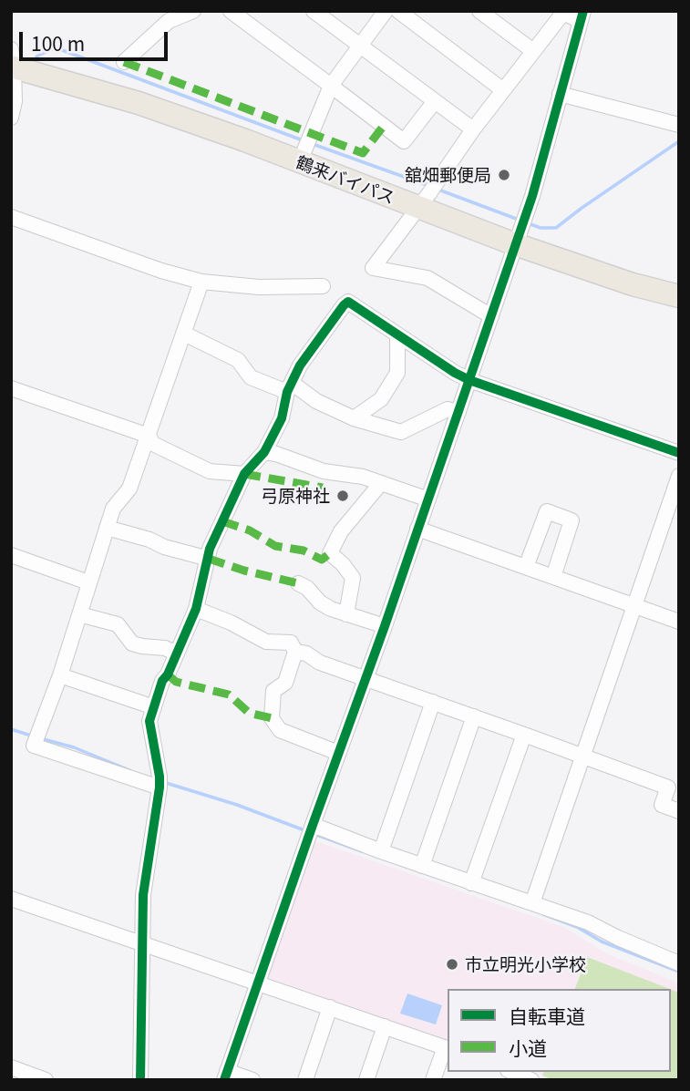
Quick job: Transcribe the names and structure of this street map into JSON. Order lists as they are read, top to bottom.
{
  "streets": {
    "highway": ["鶴来バイパス"]
  },
  "places": ["舘畑郵便局", "弓原神社", "市立明光小学校"],
  "legend": ["自転車道", "小道"],
  "scale_bar": "100 m"
}
